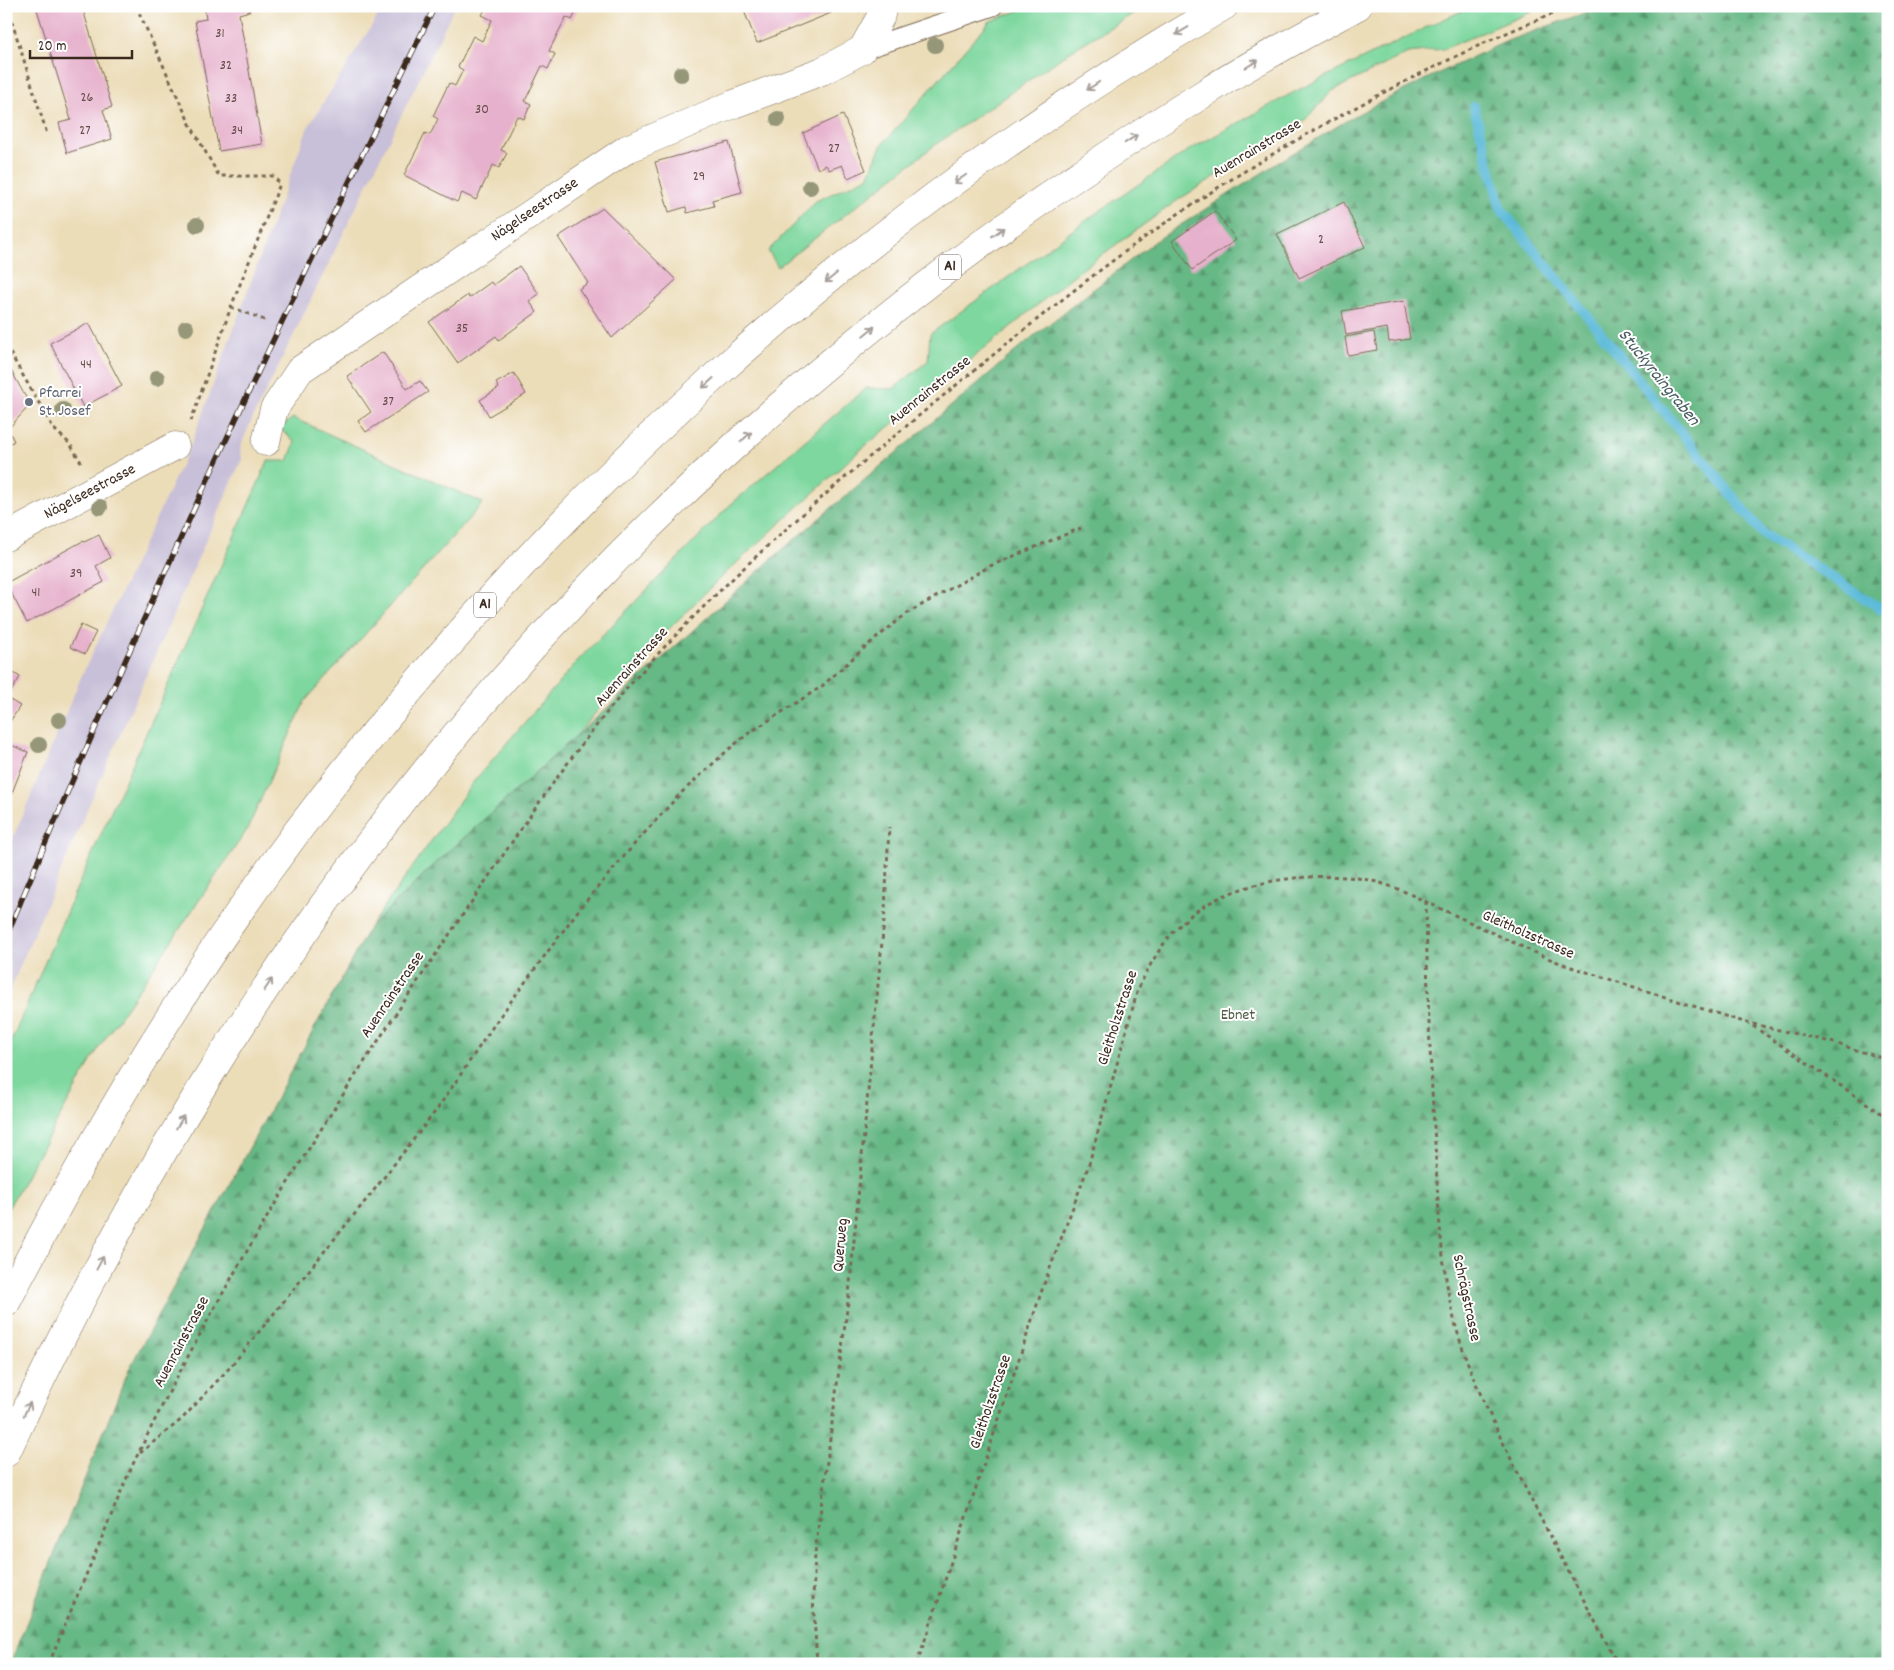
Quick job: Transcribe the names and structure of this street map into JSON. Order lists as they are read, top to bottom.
{
  "streets": {
    "main road": ["Nägelseestrasse", "A1"],
    "path": [
      "Auenrainstrasse",
      "Gleitholzstrasse",
      "Querweg",
      "Schrägstrasse"
    ]
  },
  "crossings": [
    ["Gleitholzstrasse", "Schrägstrasse"]
  ],
  "water": ["Stuckyraingraben"],
  "parks": ["Ebnet"],
  "places": ["Pfarrei St. Josef"],
  "house_numbers": [
    "31",
    "32",
    "26",
    "33",
    "30",
    "27",
    "34",
    "27",
    "29",
    "2",
    "35",
    "44",
    "37",
    "39",
    "41"
  ],
  "scale_bar": "20 m"
}
